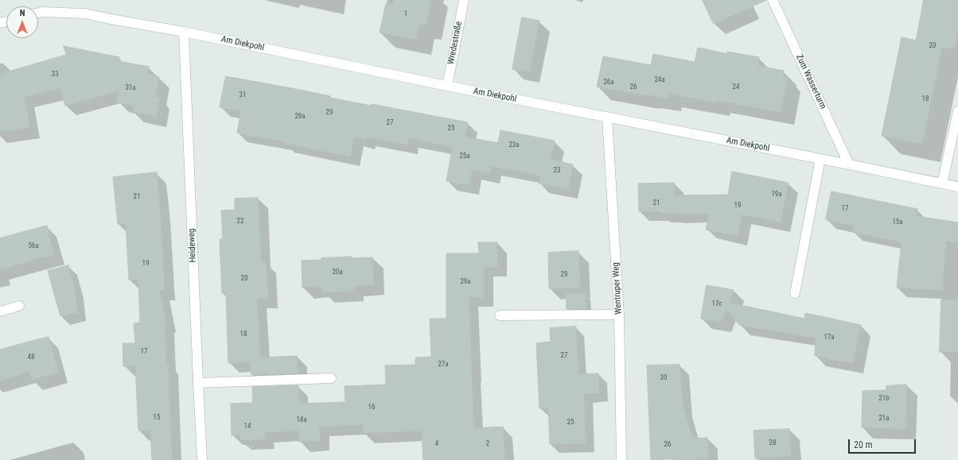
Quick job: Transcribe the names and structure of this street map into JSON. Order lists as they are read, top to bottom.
{
  "streets": {
    "street": [
      "Wredestraße",
      "Am Diekpohl",
      "Zum Wasserturm",
      "Heideweg",
      "Wentruper Weg"
    ]
  },
  "crossings": [
    ["Wredestraße", "Am Diekpohl"],
    ["Am Diekpohl", "Zum Wasserturm"],
    ["Am Diekpohl", "Heideweg"],
    ["Am Diekpohl", "Wentruper Weg"]
  ],
  "house_numbers": [
    "1",
    "20",
    "33",
    "24a",
    "26a",
    "26",
    "24",
    "31a",
    "31",
    "18",
    "29",
    "29a",
    "27",
    "25",
    "23a",
    "25a",
    "23",
    "19a",
    "21",
    "21",
    "19",
    "17",
    "22",
    "15a",
    "56a",
    "19",
    "20a",
    "29",
    "20",
    "29a",
    "17c",
    "18",
    "17a",
    "17",
    "27",
    "48",
    "27a",
    "30",
    "21b",
    "16",
    "15",
    "21a",
    "14a",
    "25",
    "14",
    "28",
    "4",
    "2",
    "26"
  ],
  "scale_bar": "20 m",
  "north": "top"
}
